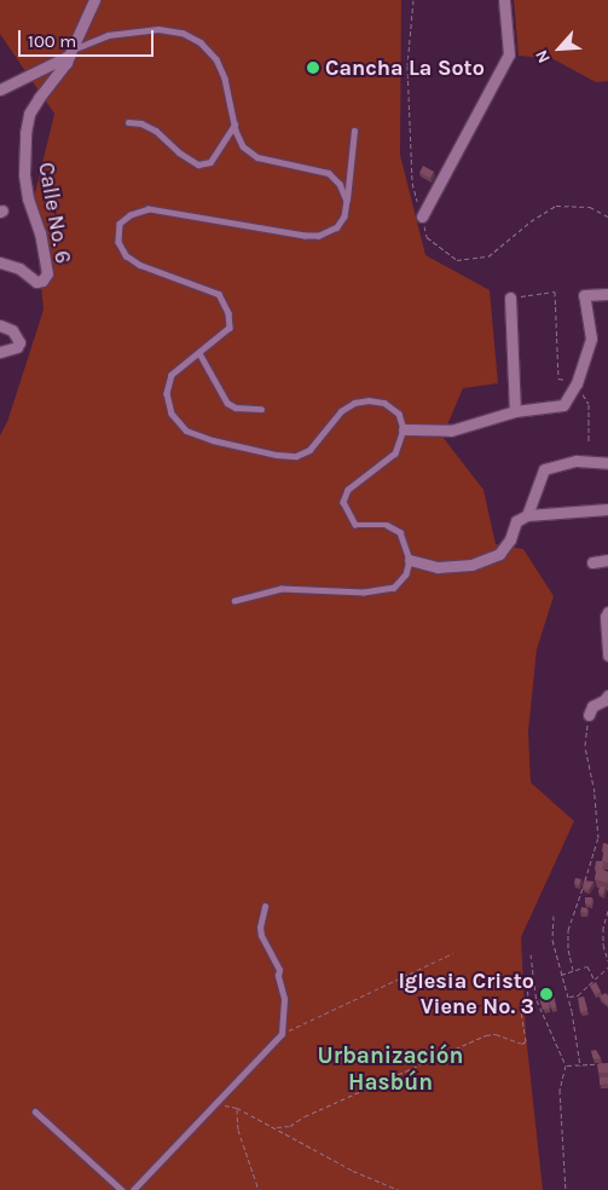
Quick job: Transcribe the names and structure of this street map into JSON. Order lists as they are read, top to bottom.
{
  "streets": {
    "street": ["Calle No. 6"]
  },
  "districts": ["Urbanización Hasbún"],
  "places": ["Cancha La Soto", "Iglesia Cristo Viene No. 3"],
  "scale_bar": "100 m",
  "north": "bottom left"
}
